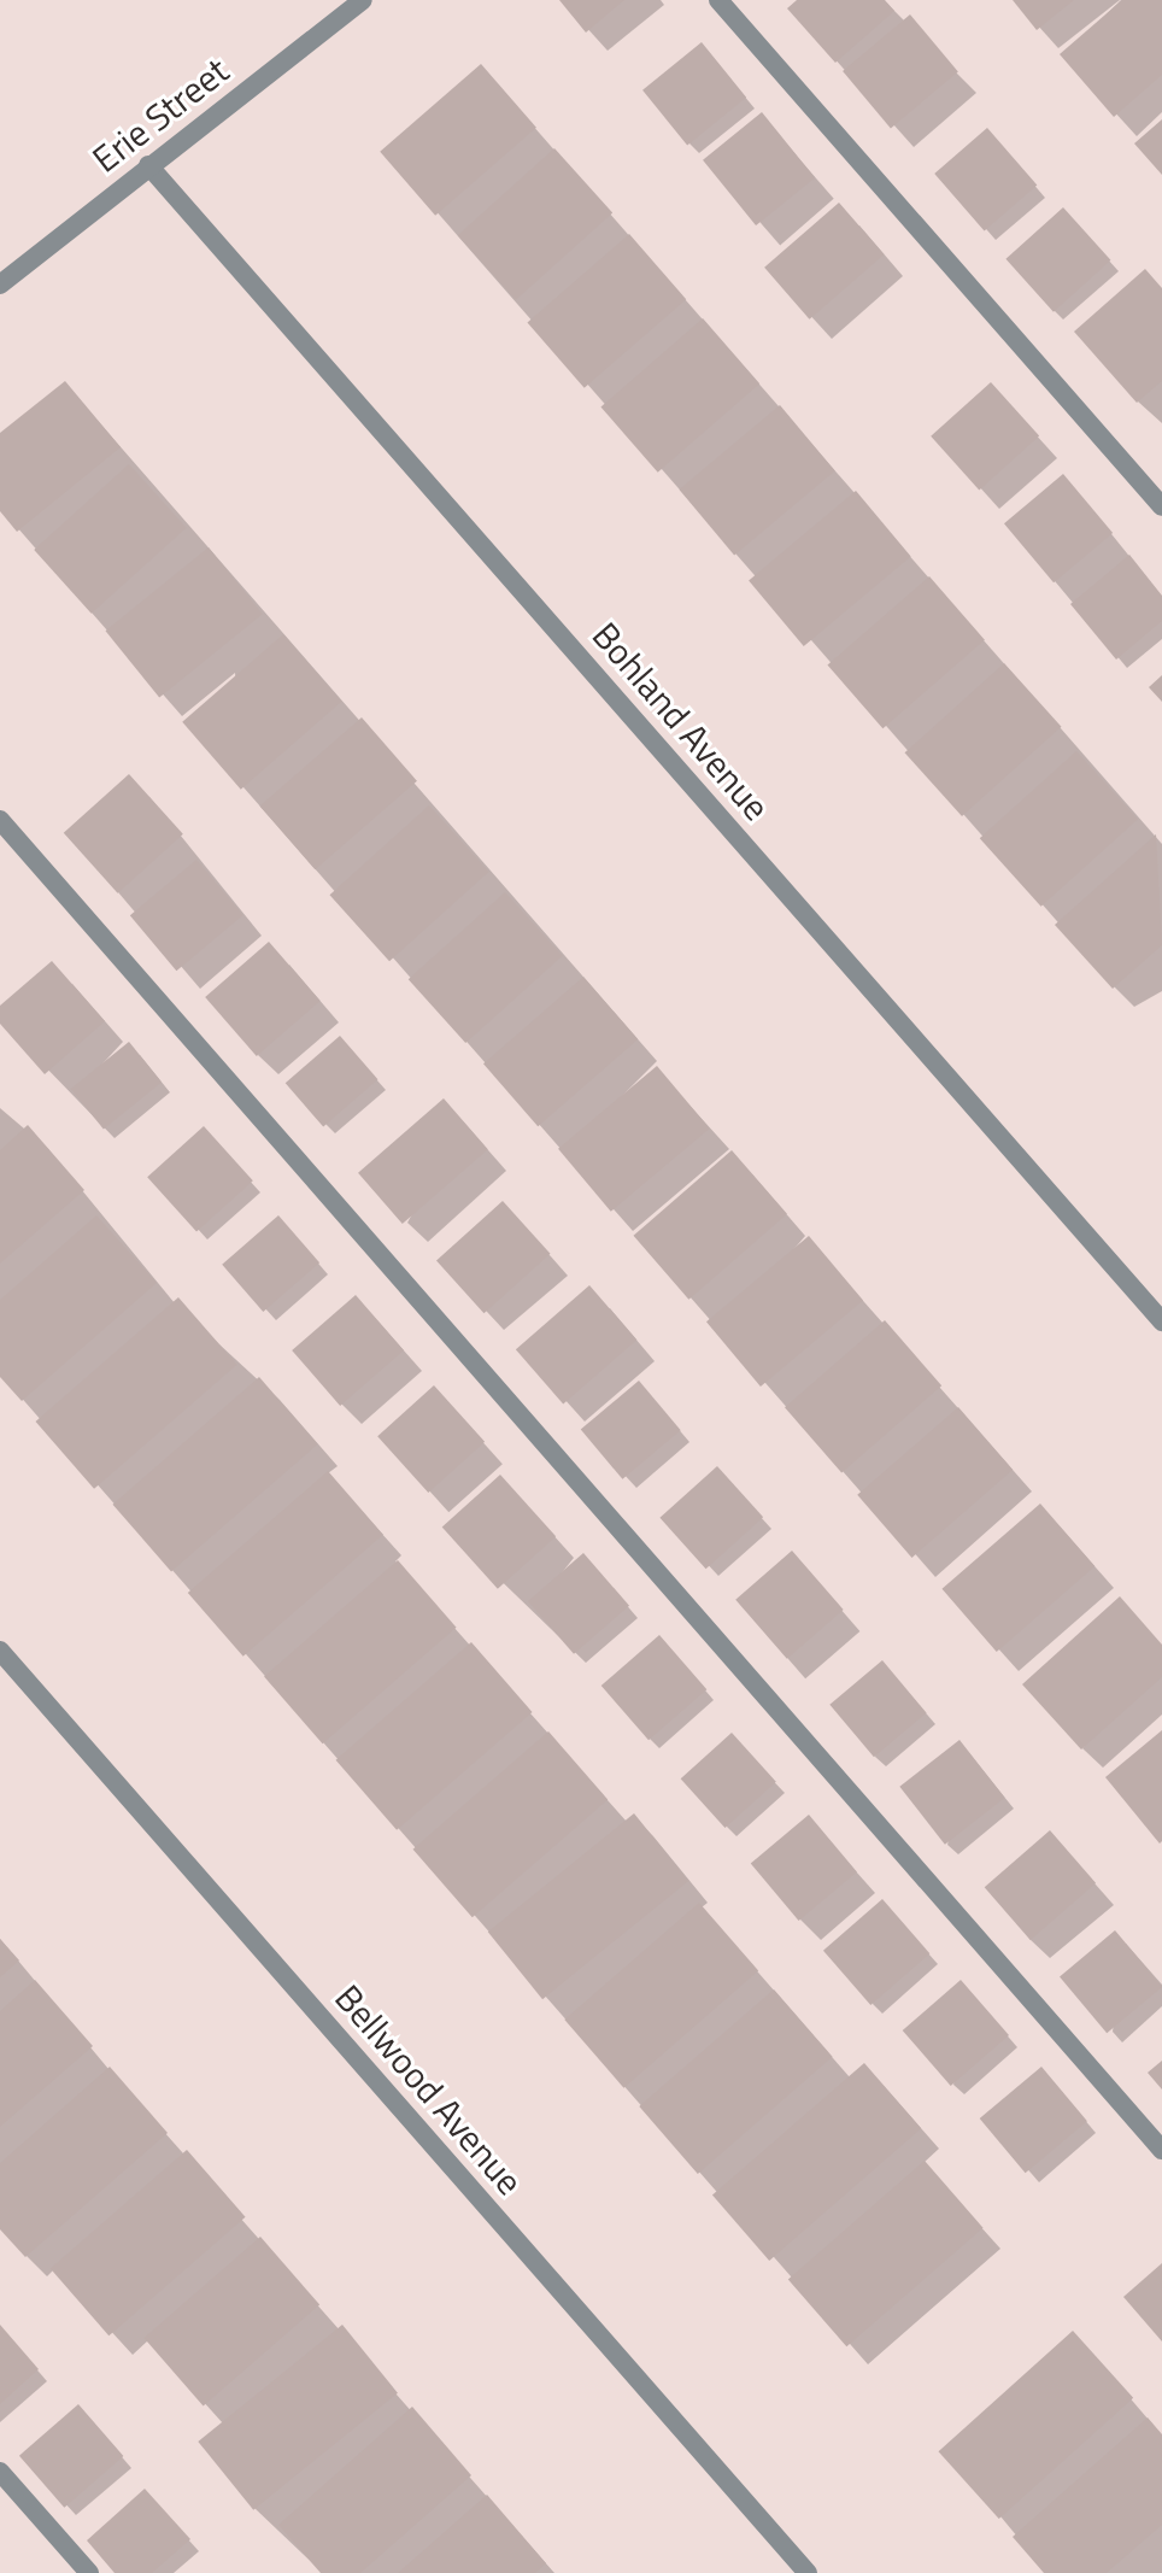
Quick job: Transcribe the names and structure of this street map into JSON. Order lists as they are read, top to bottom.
{
  "streets": {
    "street": ["Erie Street", "Bohland Avenue", "Bellwood Avenue"]
  },
  "crossings": [
    ["Erie Street", "Bohland Avenue"]
  ]
}
